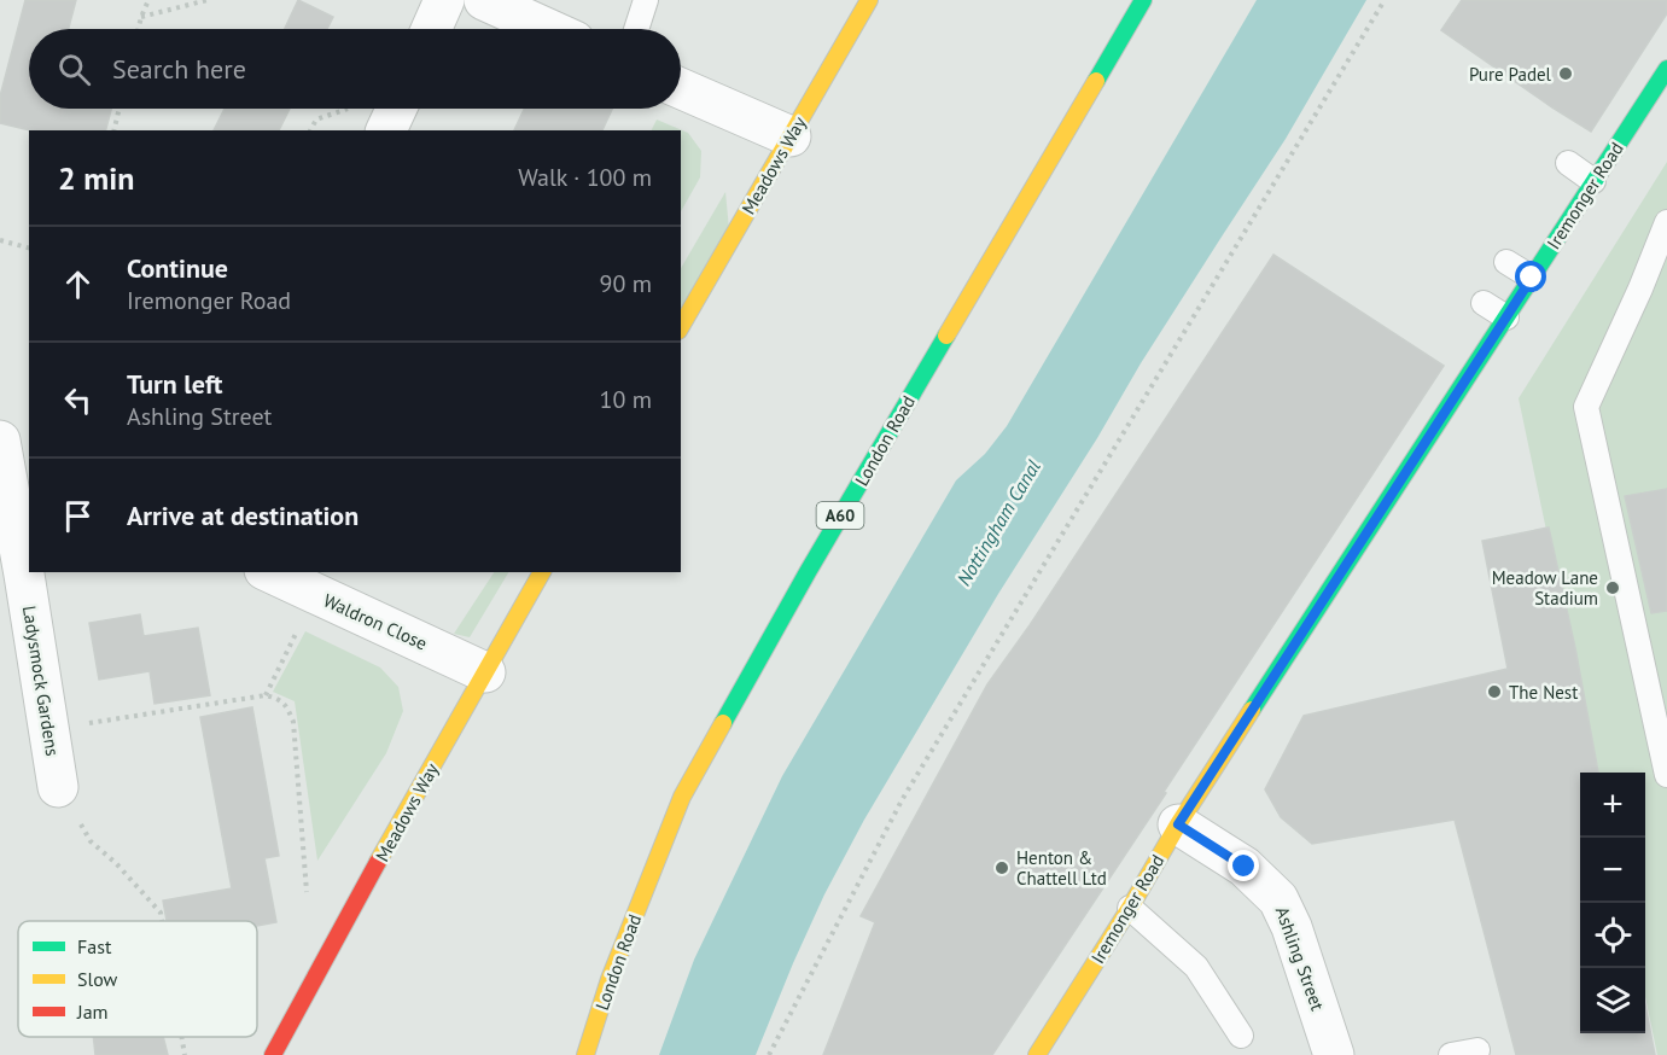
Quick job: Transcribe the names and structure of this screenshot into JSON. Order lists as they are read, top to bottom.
{
  "streets": {
    "street": [
      "Meadows Way",
      "Iremonger Road",
      "London Road",
      "A60",
      "Waldron Close",
      "Ladysmock Gardens",
      "Ashling Street"
    ]
  },
  "crossings": [
    ["Meadows Way", "Waldron Close"],
    ["Iremonger Road", "Ashling Street"]
  ],
  "water": ["Nottingham Canal"],
  "places": [
    "Pure Padel",
    "Meadow Lane Stadium",
    "The Nest",
    "Henton & Chattell Ltd"
  ],
  "legend": ["Fast", "Slow", "Jam"],
  "page": {
    "search": "Search here",
    "heading": ["2 min", "Walk · 100 m"],
    "list": [
      ["Continue", "Iremonger Road", "90 m"],
      ["Turn left", "Ashling Street", "10 m"],
      "Arrive at destination"
    ],
    "map_buttons": ["+", "−"]
  }
}
